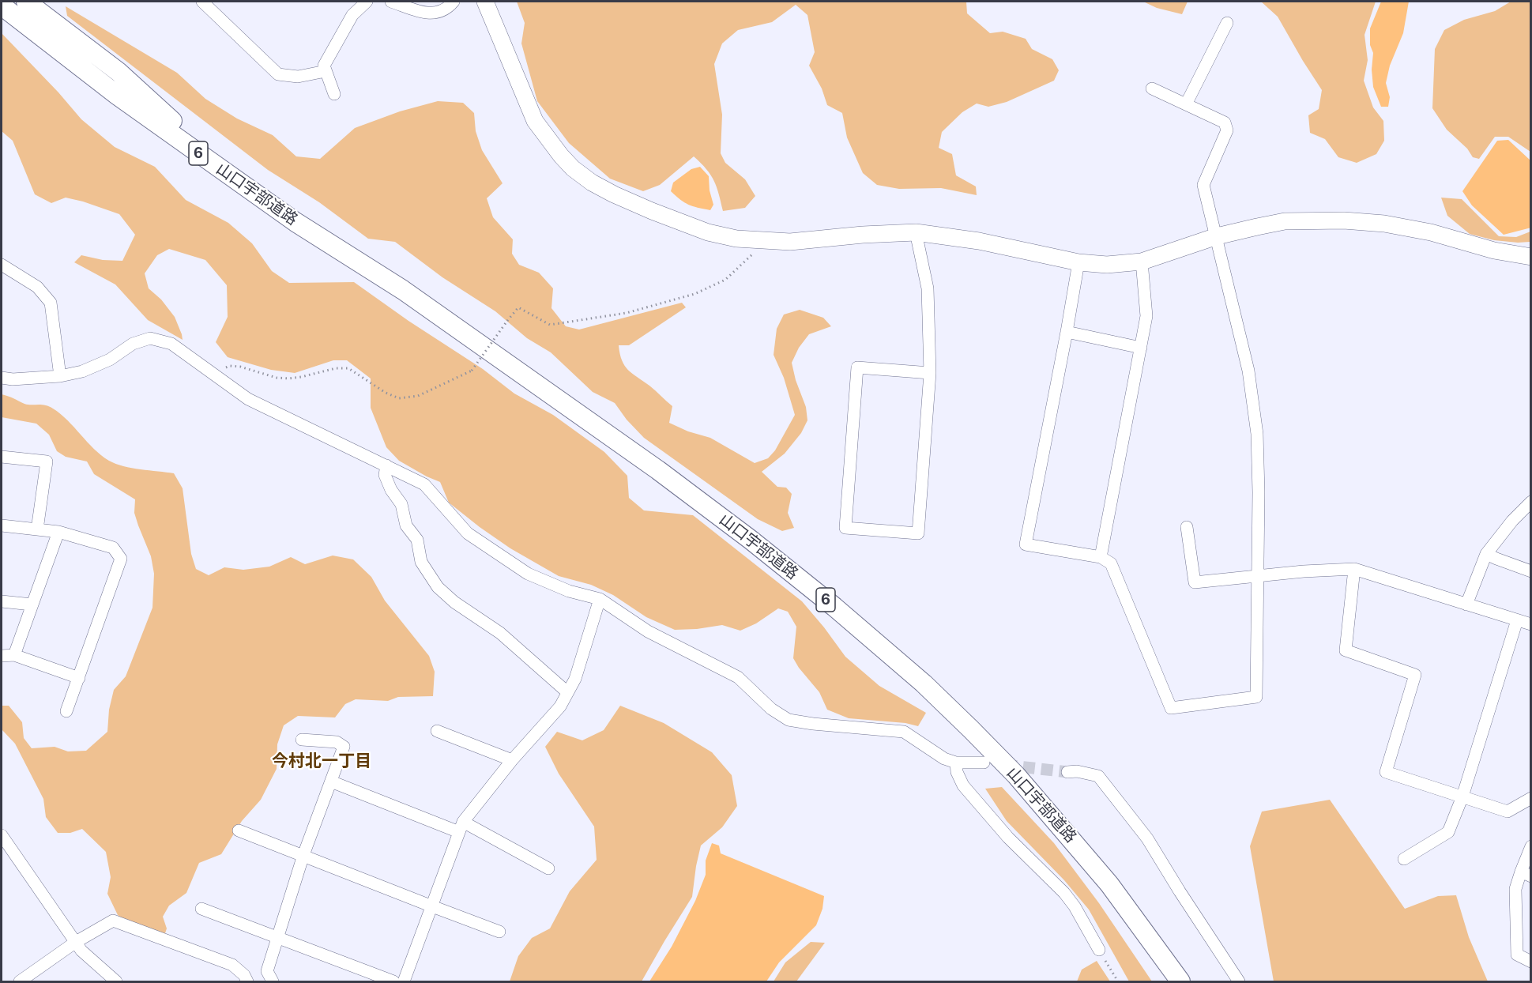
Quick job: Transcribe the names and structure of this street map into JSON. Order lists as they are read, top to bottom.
{
  "streets": {
    "main road": ["6", "山口宇部道路"]
  },
  "districts": ["今村北一丁目"]
}
